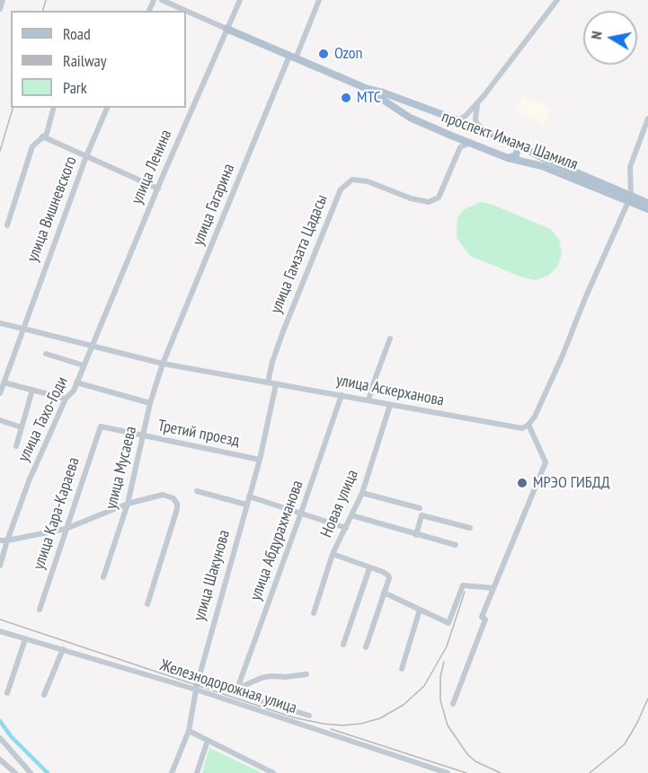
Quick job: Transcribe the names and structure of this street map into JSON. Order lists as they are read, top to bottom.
{
  "streets": {
    "main road": ["проспект Имама Шамиля"],
    "street": [
      "улица Ленина",
      "улица Гагарина",
      "улица Вишневского",
      "улица Гамзата Цадасы",
      "улица Аскерханова",
      "улица Тахо-Годи",
      "Третий проезд",
      "улица Мусаева",
      "Новая улица",
      "улица Кара-Караева",
      "улица Абдурахманова",
      "улица Шакунова",
      "Железнодорожная улица"
    ]
  },
  "crossings": [
    ["проспект Имама Шамиля", "улица Ленина"],
    ["проспект Имама Шамиля", "улица Гагарина"],
    ["улица Ленина", "улица Аскерханова"],
    ["улица Ленина", "улица Тахо-Годи"],
    ["улица Гагарина", "улица Аскерханова"],
    ["улица Гагарина", "улица Мусаева"],
    ["улица Гамзата Цадасы", "улица Аскерханова"],
    ["улица Аскерханова", "улица Тахо-Годи"],
    ["улица Аскерханова", "улица Мусаева"],
    ["улица Аскерханова", "Новая улица"],
    ["улица Аскерханова", "улица Абдурахманова"],
    ["улица Аскерханова", "улица Шакунова"],
    ["Третий проезд", "улица Мусаева"],
    ["Третий проезд", "улица Кара-Караева"],
    ["Третий проезд", "улица Шакунова"],
    ["улица Шакунова", "Железнодорожная улица"]
  ],
  "places": ["Ozon", "МТС", "МРЭО ГИБДД"],
  "legend": ["Road", "Railway", "Park"],
  "north": "left"
}
